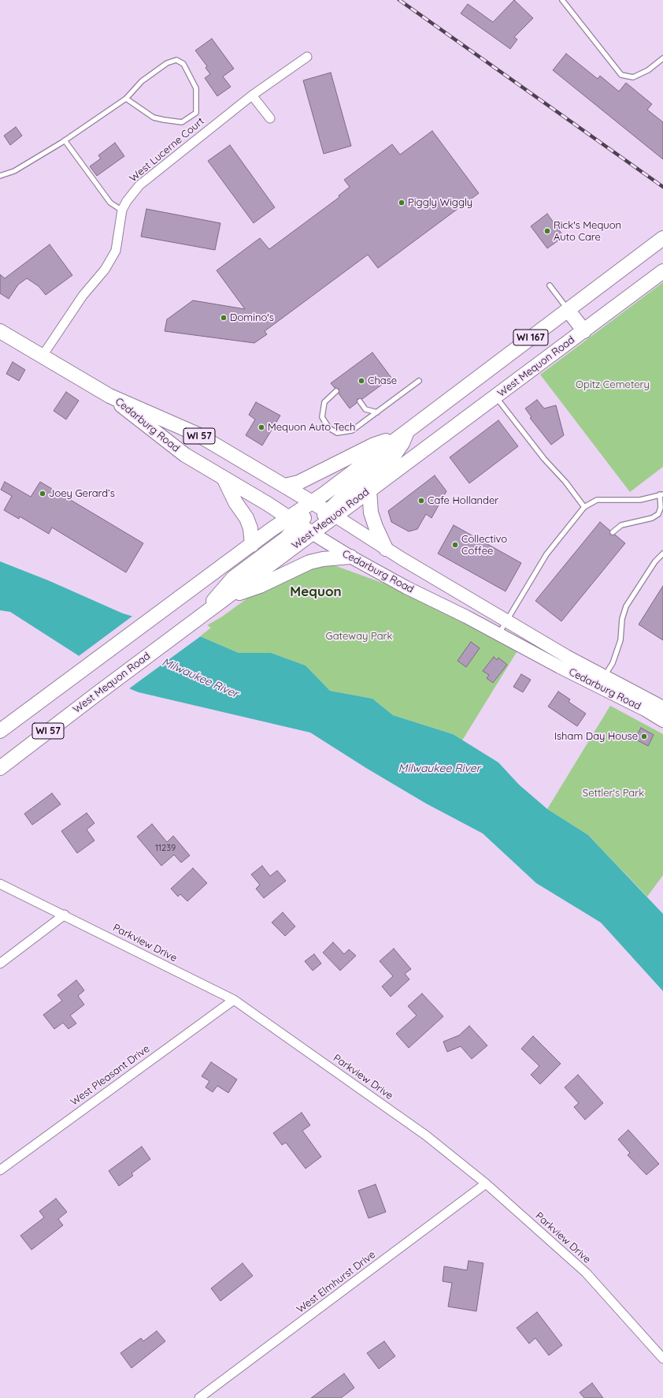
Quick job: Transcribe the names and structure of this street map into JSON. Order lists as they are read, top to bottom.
{
  "streets": {
    "main road": [
      "WI 167",
      "West Mequon Road",
      "Cedarburg Road",
      "WI 57"
    ],
    "street": [
      "West Lucerne Court",
      "Parkview Drive",
      "West Pleasant Drive",
      "West Elmhurst Drive"
    ]
  },
  "crossings": [
    ["West Lucerne Court", "Cedarburg Road"],
    ["WI 167", "Cedarburg Road"],
    ["WI 167", "WI 57"],
    ["West Mequon Road", "Cedarburg Road"],
    ["Cedarburg Road", "WI 57"],
    ["Parkview Drive", "West Pleasant Drive"],
    ["Parkview Drive", "West Elmhurst Drive"]
  ],
  "districts": ["Mequon"],
  "water": ["Milwaukee River"],
  "parks": ["Opitz Cemetery", "Gateway Park", "Settler's Park"],
  "places": [
    "Piggly Wiggly",
    "Rick's Mequon Auto Care",
    "Domino's",
    "Chase",
    "Mequon Auto Tech",
    "Joey Gerard’s",
    "Cafe Hollander",
    "Collectivo Coffee",
    "Isham Day House"
  ],
  "house_numbers": ["11239"]
}
